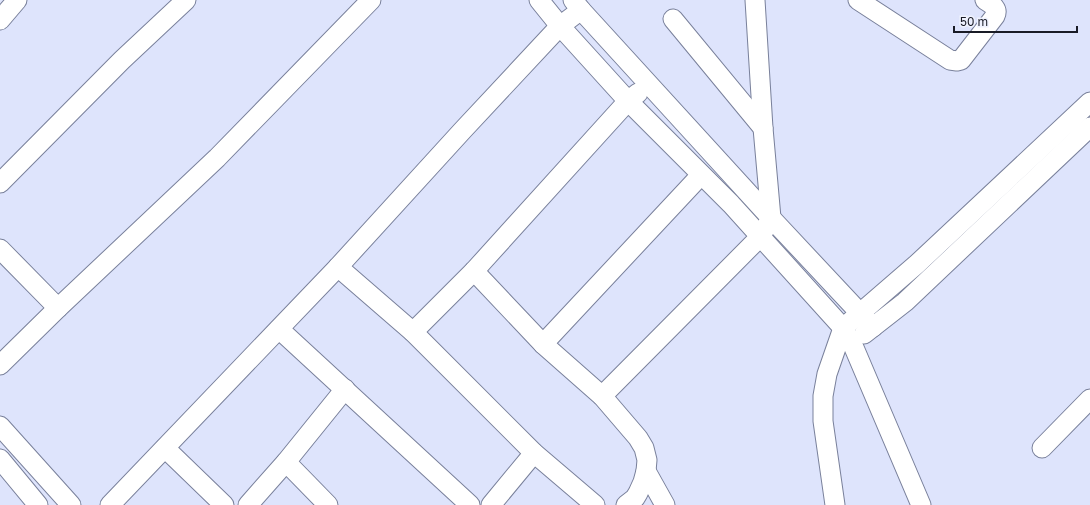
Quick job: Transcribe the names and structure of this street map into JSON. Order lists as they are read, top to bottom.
{
  "scale_bar": "50 m"
}
